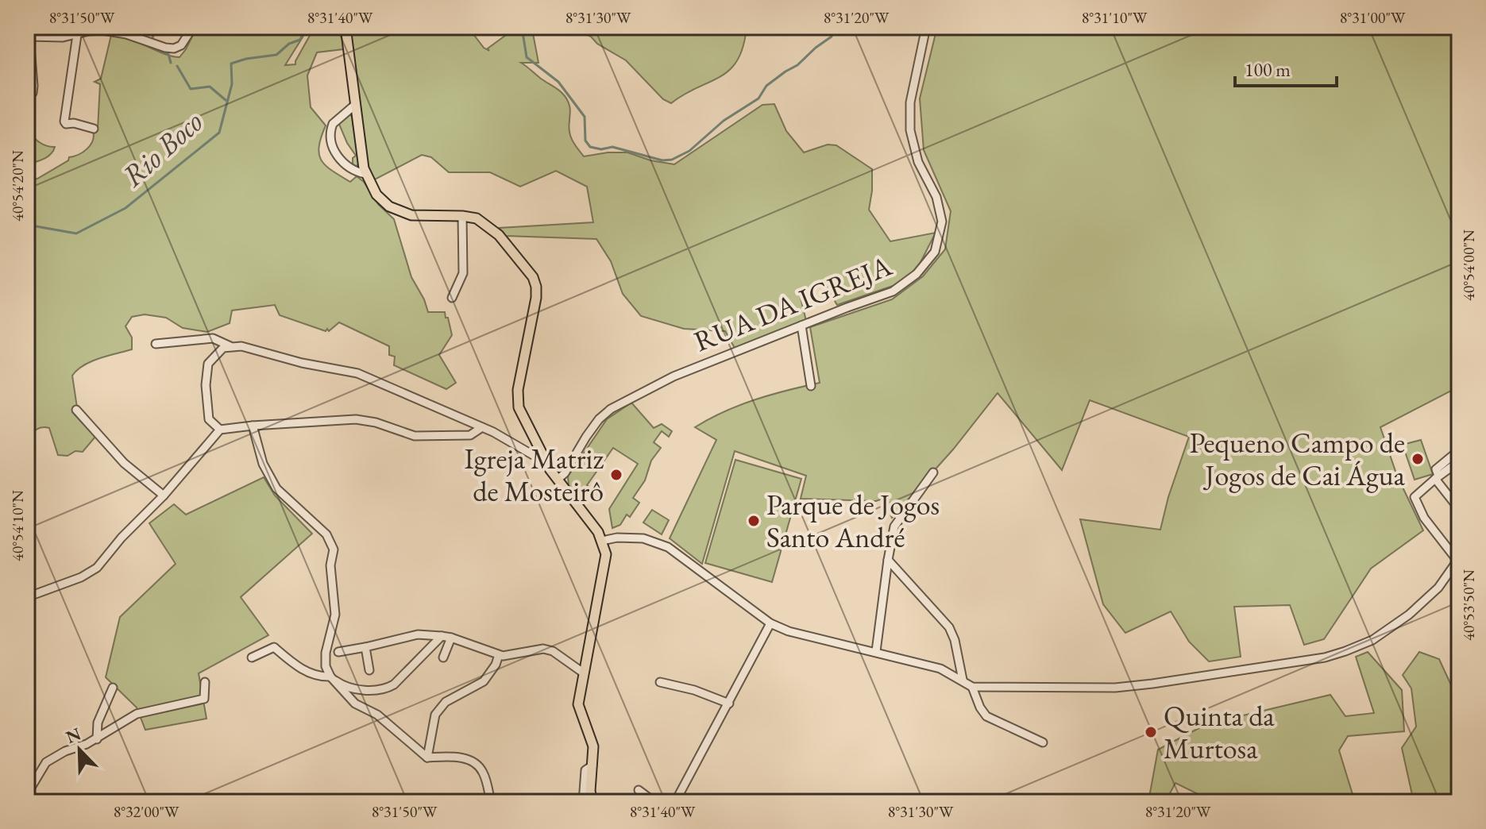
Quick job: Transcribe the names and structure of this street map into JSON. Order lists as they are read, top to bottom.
{
  "streets": {
    "street": ["RUA DA IGREJA"]
  },
  "water": ["Rio Boco"],
  "places": [
    "Pequeno Campo de Jogos de Cai Água",
    "Igreja Matriz de Mosteirô",
    "Parque de Jogos Santo André",
    "Quinta da Murtosa"
  ],
  "scale_bar": "100 m",
  "north": "top left",
  "coordinates": [
    "8°31'50\"W",
    "8°31'40\"W",
    "8°31'30\"W",
    "8°31'20\"W",
    "8°31'10\"W",
    "8°31'00\"W",
    "40°54'20\"N",
    "40°54'00\"N",
    "40°54'10\"N",
    "40°53'50\"N",
    "8°32'00\"W"
  ]
}
